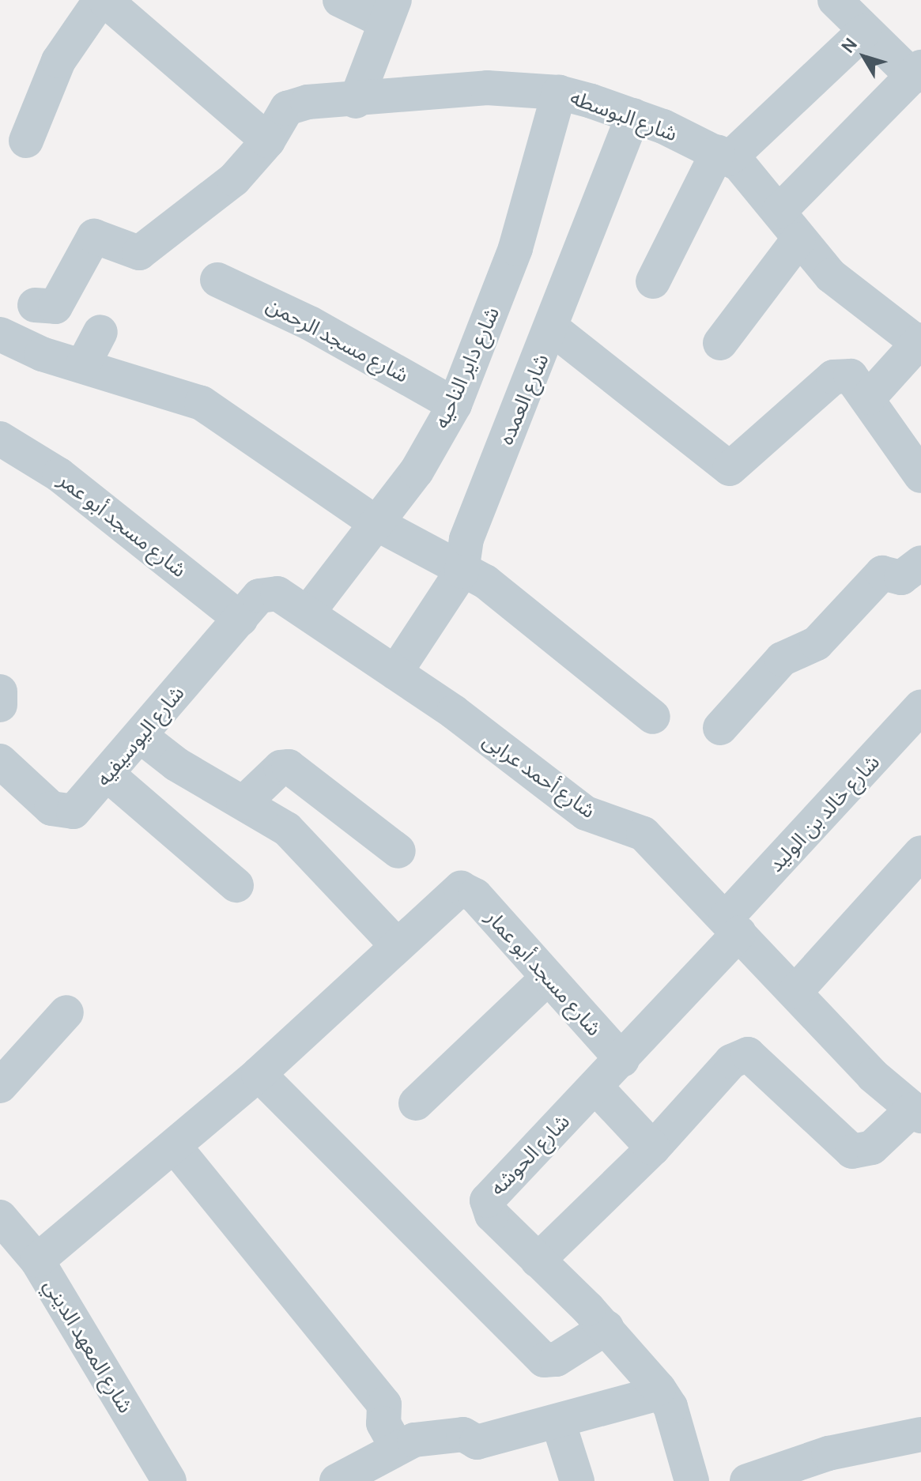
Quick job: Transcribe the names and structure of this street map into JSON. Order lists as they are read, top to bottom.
{
  "streets": {
    "street": [
      "شارع البوسطه",
      "شارع مسجد الرحمن",
      "شارع داير الناحيه",
      "شارع العمده",
      "شارع مسجد أبو عمر",
      "شارع اليوسيفيه",
      "شارع أحمد عرابى",
      "شارع خالد بن الوليد",
      "شارع مسجد أبو عمار",
      "شارع الحوشه",
      "شارع المعهد الديني"
    ]
  },
  "crossings": [
    ["شارع البوسطه", "شارع داير الناحيه"],
    ["شارع البوسطه", "شارع العمده"],
    ["شارع مسجد الرحمن", "شارع داير الناحيه"],
    ["شارع داير الناحيه", "شارع أحمد عرابى"],
    ["شارع العمده", "شارع أحمد عرابى"],
    ["شارع مسجد أبو عمر", "شارع اليوسيفيه"],
    ["شارع اليوسيفيه", "شارع أحمد عرابى"],
    ["شارع أحمد عرابى", "شارع خالد بن الوليد"],
    ["شارع أحمد عرابى", "شارع الحوشه"],
    ["شارع خالد بن الوليد", "شارع الحوشه"],
    ["شارع مسجد أبو عمار", "شارع الحوشه"]
  ],
  "north": "top left"
}
